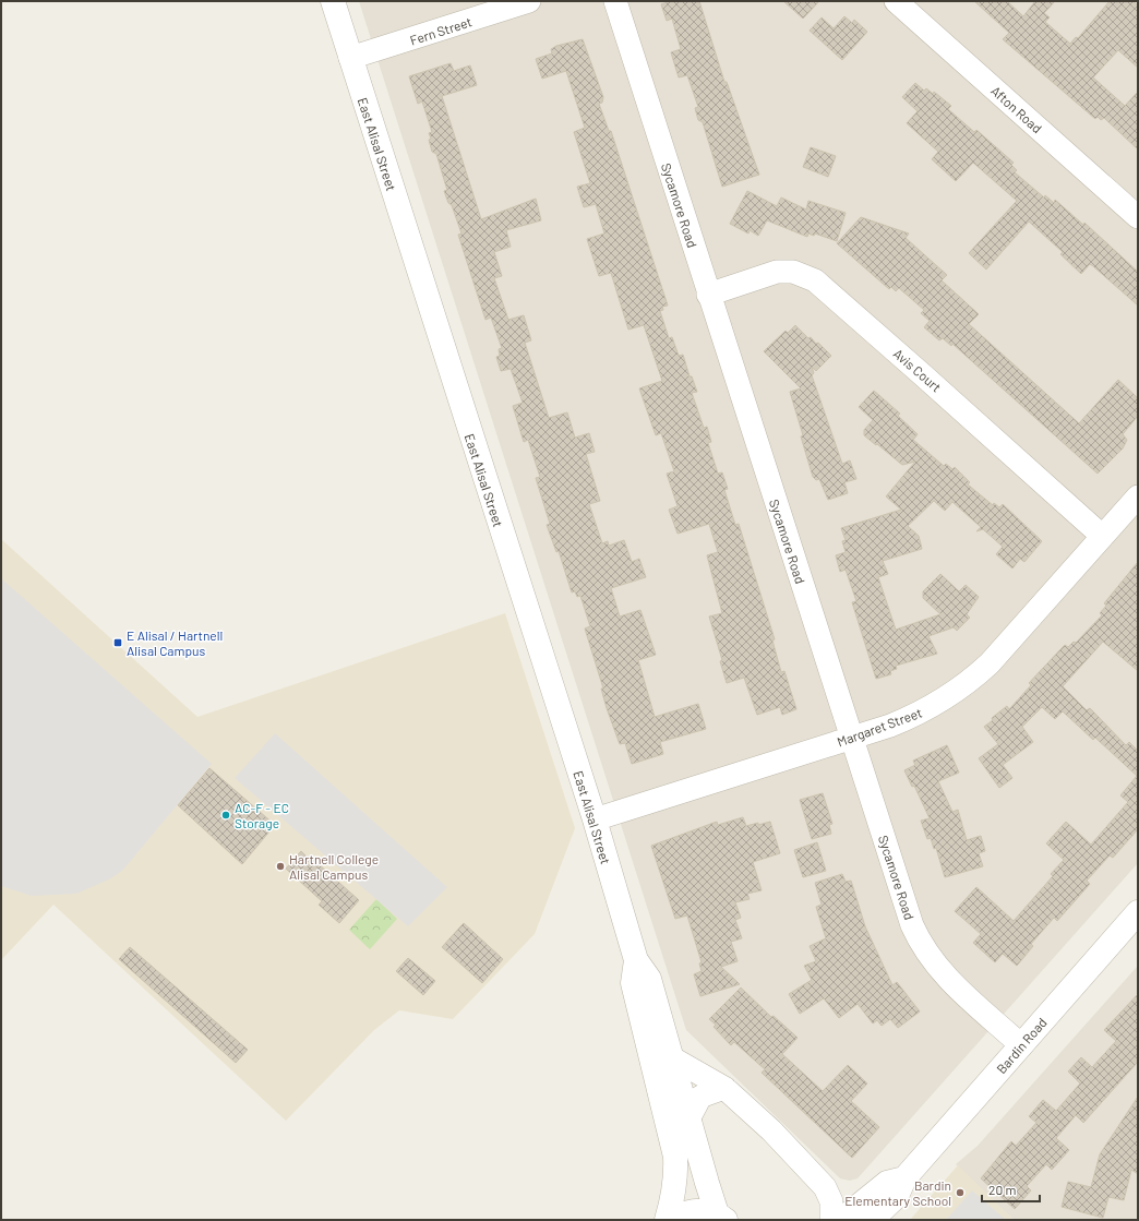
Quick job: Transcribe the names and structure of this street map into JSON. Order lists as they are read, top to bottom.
{
  "streets": {
    "street": [
      "Fern Street",
      "Afton Road",
      "East Alisal Street",
      "Sycamore Road",
      "Avis Court",
      "Margaret Street",
      "Bardin Road"
    ]
  },
  "crossings": [
    ["Fern Street", "East Alisal Street"],
    ["East Alisal Street", "Margaret Street"],
    ["Sycamore Road", "Avis Court"],
    ["Sycamore Road", "Margaret Street"],
    ["Sycamore Road", "Bardin Road"],
    ["Avis Court", "Margaret Street"]
  ],
  "places": {
    "transit": ["E Alisal / Hartnell Alisal Campus"],
    "other": ["AC-F - EC Storage", "Hartnell College Alisal Campus", "Bardin Elementary School"]
  },
  "scale_bar": "20 m"
}
